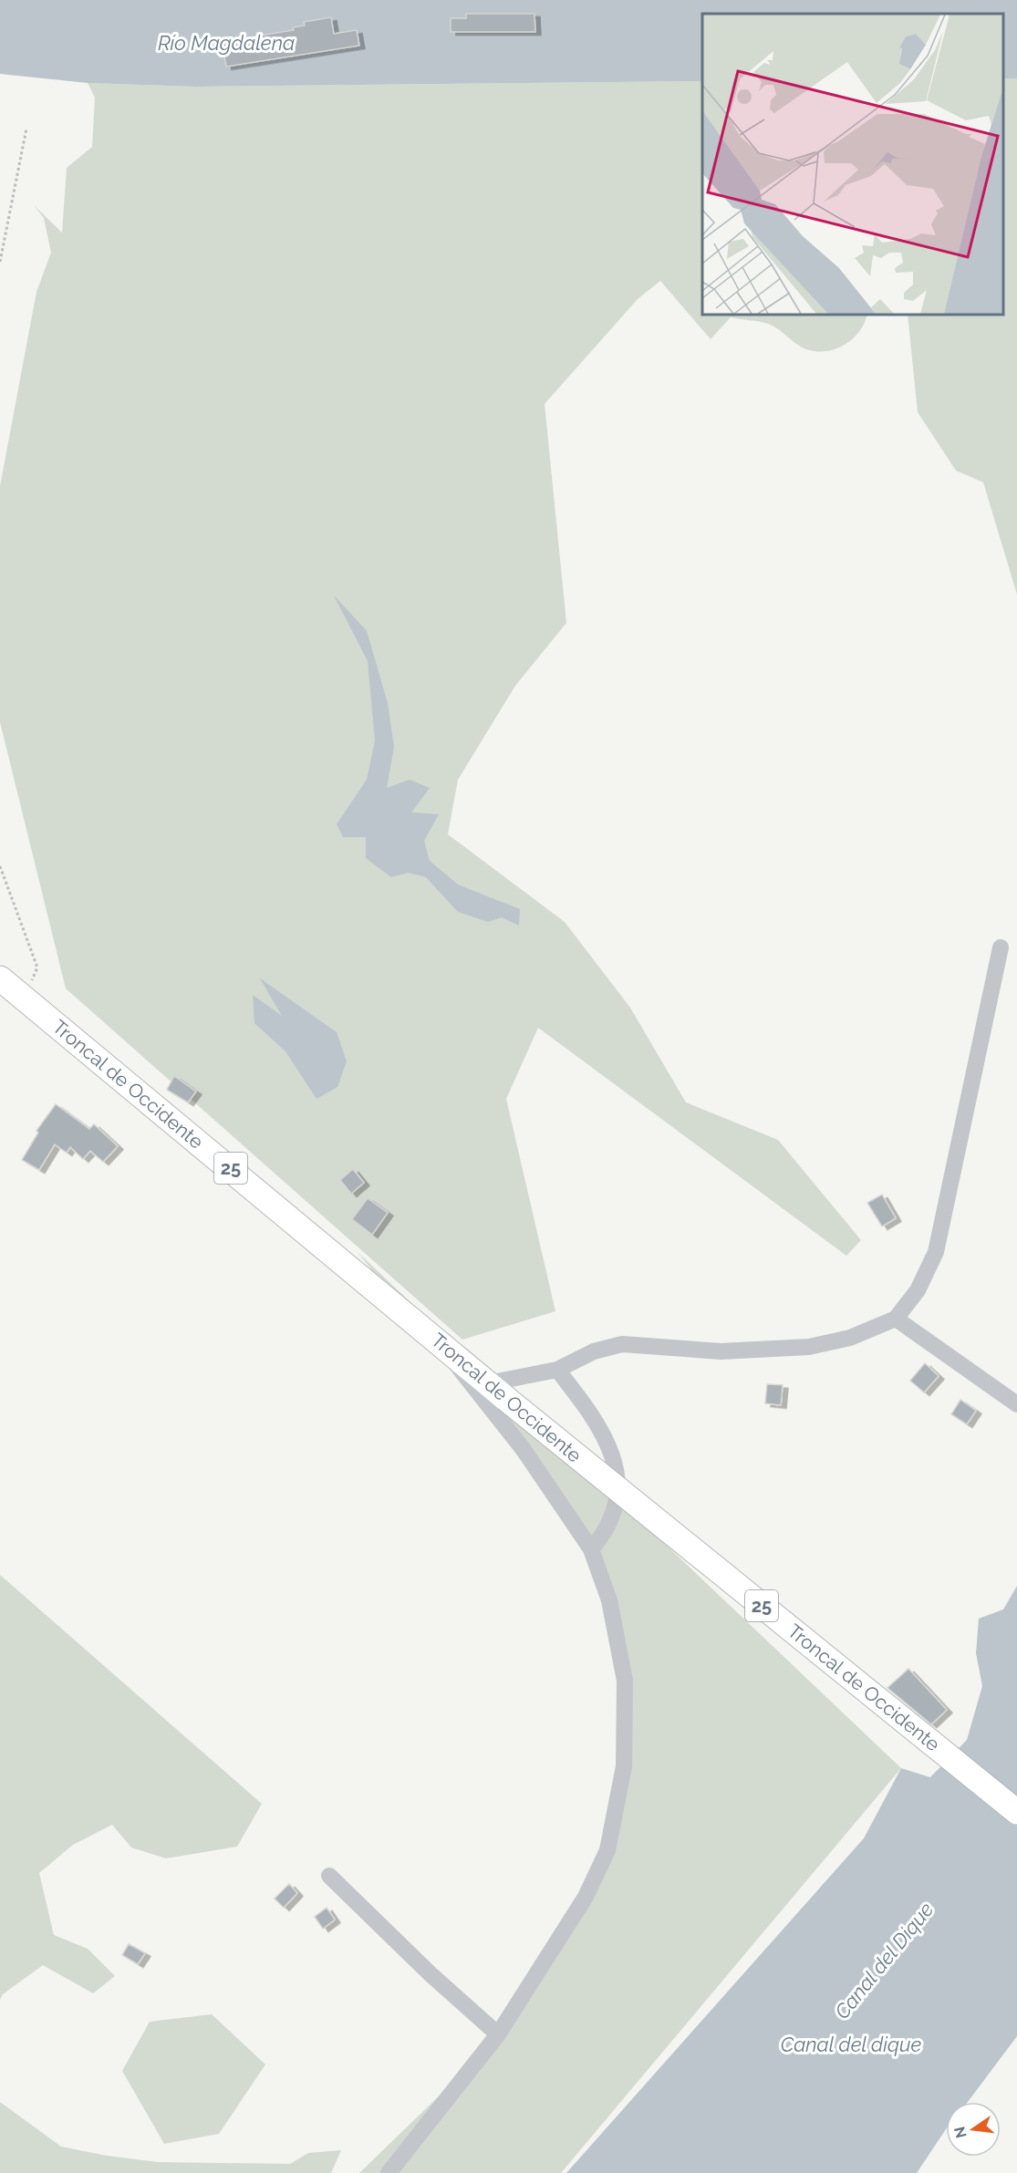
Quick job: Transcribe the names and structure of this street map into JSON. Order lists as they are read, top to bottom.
{
  "streets": {
    "highway": ["Troncal de Occidente", "25"]
  },
  "water": ["Río Magdalena", "Canal del Dique", "Canal del dique"],
  "north": "left"
}
